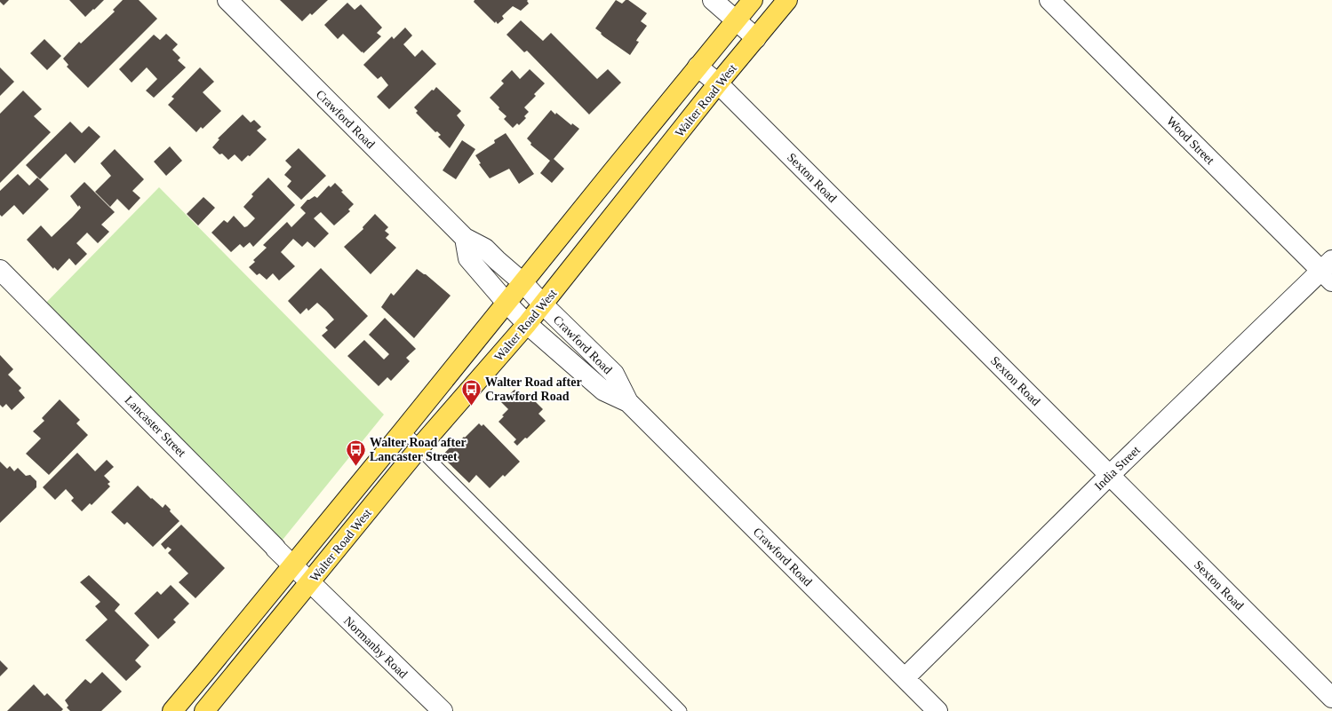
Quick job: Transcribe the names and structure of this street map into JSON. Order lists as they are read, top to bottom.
{
  "streets": {
    "main road": ["Walter Road West"],
    "street": [
      "Crawford Road",
      "Wood Street",
      "Sexton Road",
      "Lancaster Street",
      "India Street",
      "Normanby Road"
    ]
  },
  "crossings": [
    ["Walter Road West", "Crawford Road"],
    ["Walter Road West", "Sexton Road"],
    ["Walter Road West", "Lancaster Street"],
    ["Walter Road West", "Normanby Road"],
    ["Crawford Road", "India Street"],
    ["Wood Street", "India Street"],
    ["Sexton Road", "India Street"],
    ["Lancaster Street", "Normanby Road"]
  ],
  "places": {
    "bus stop": ["Walter Road after Crawford Road", "Walter Road after Lancaster Street"]
  }
}
